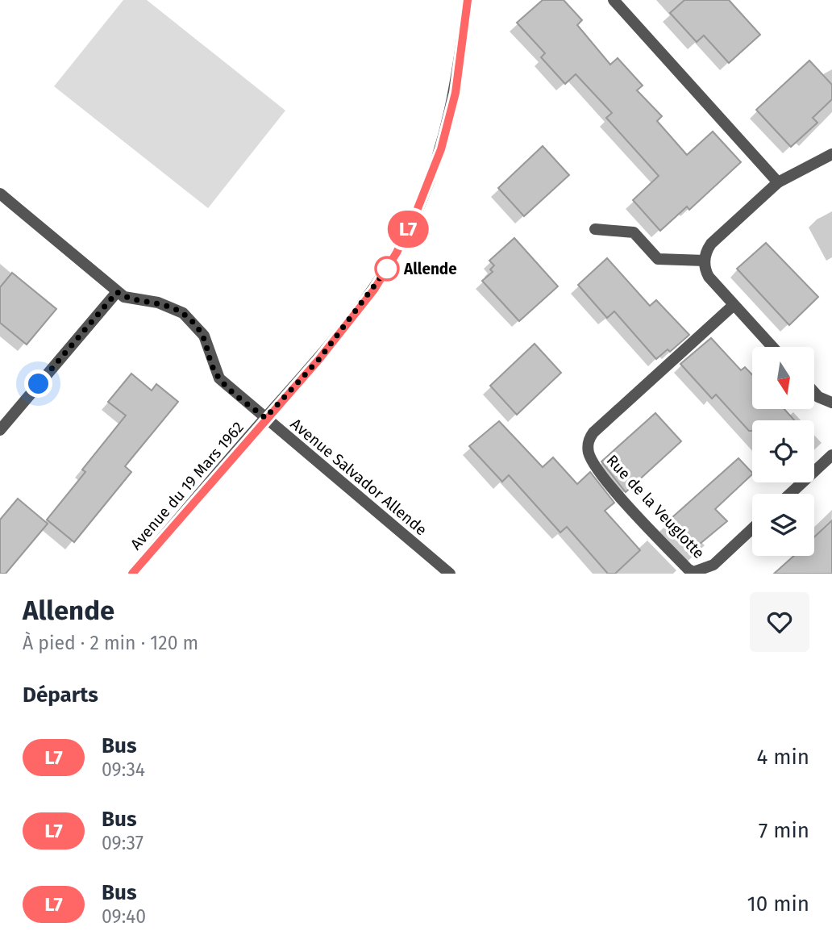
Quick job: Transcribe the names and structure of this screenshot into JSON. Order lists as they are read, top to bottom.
{
  "streets": {
    "street": ["Avenue Salvador Allende", "Avenue du 19 Mars 1962", "Rue de la Veuglotte"]
  },
  "crossings": [
    ["Avenue Salvador Allende", "Avenue du 19 Mars 1962"]
  ],
  "places": ["Allende"],
  "lines": ["bus line L7"],
  "north": "bottom",
  "page": {
    "on_map": "L7",
    "heading": [
      ["Allende", "À pied · 2 min · 120 m"],
      "Départs"
    ],
    "list": [
      {
        "mark": "L7",
        "name": "Bus",
        "note": "09:34",
        "value": "4 min"
      },
      {
        "mark": "L7",
        "name": "Bus",
        "note": "09:37",
        "value": "7 min"
      },
      {
        "mark": "L7",
        "name": "Bus",
        "note": "09:40",
        "value": "10 min"
      }
    ]
  }
}
